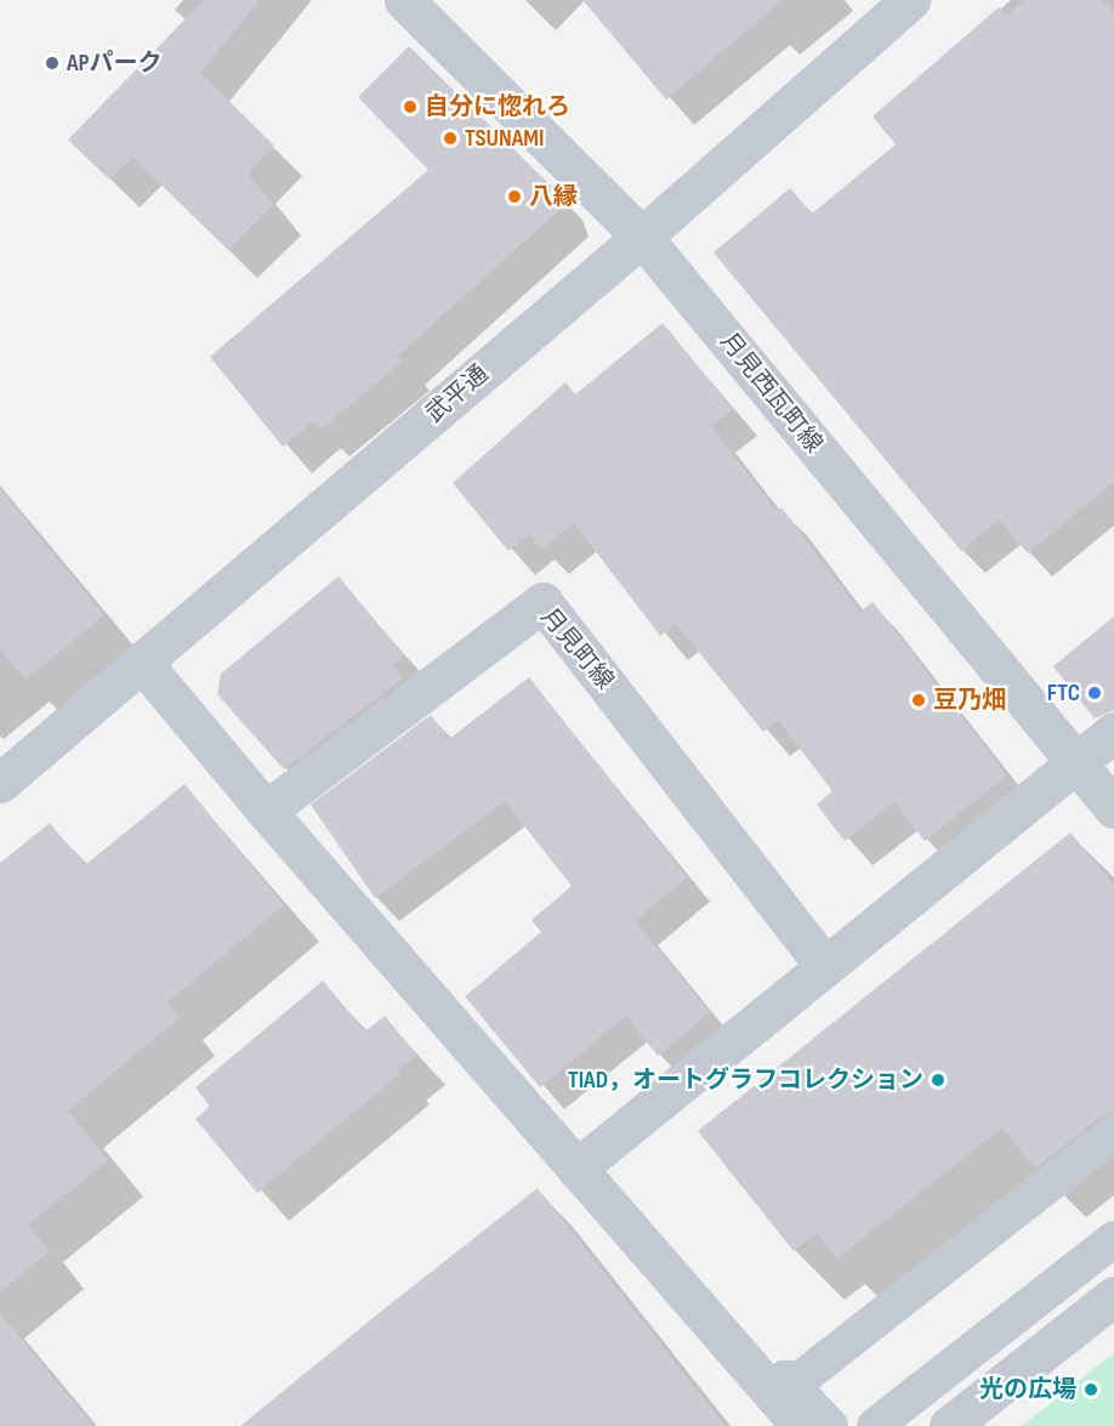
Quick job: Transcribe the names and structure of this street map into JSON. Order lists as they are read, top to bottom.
{
  "streets": {
    "street": ["月見西瓦町線", "武平通", "月見町線"]
  },
  "crossings": [
    ["月見西瓦町線", "武平通"]
  ],
  "places": [
    "APパーク",
    "自分に惚れろ",
    "TSUNAMI",
    "八縁",
    "FTC",
    "豆乃畑",
    "TIAD，オートグラフコレクション",
    "光の広場"
  ]
}
